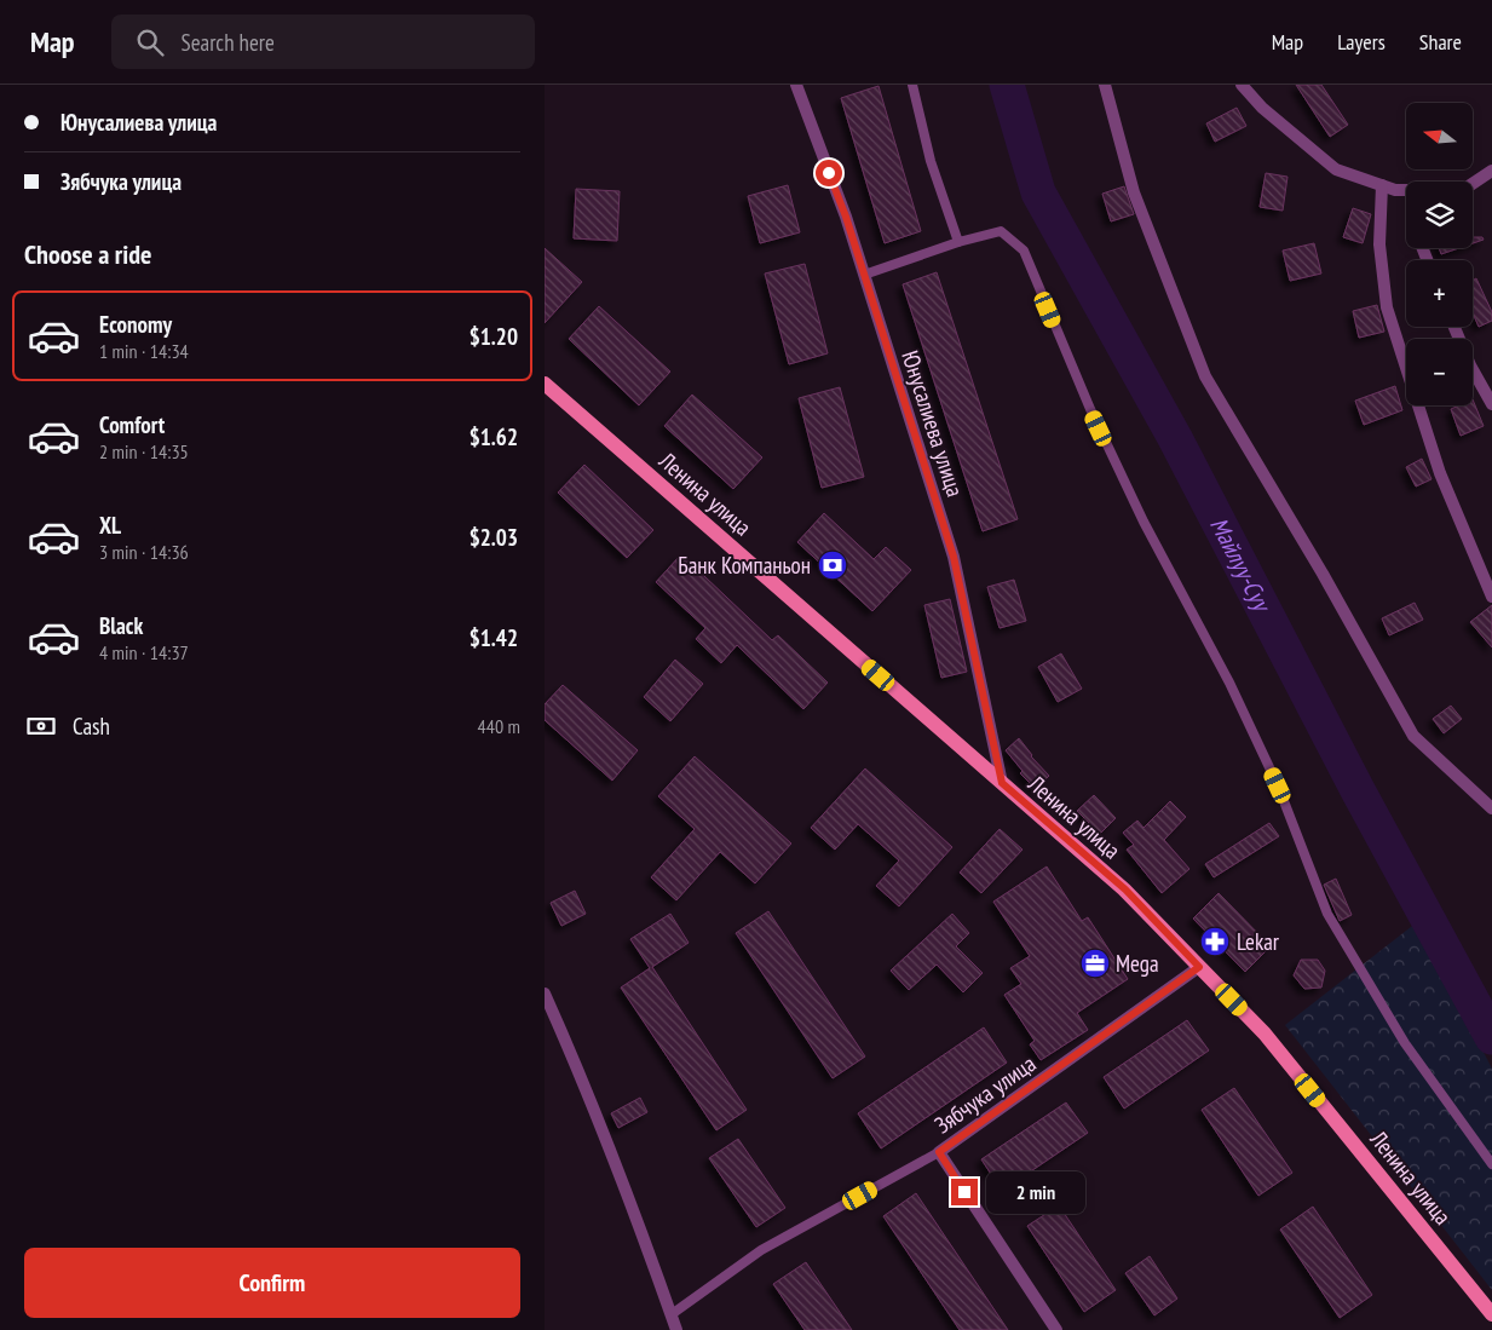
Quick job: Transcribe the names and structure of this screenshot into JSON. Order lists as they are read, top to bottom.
{
  "streets": {
    "main road": ["Ленина улица"],
    "street": ["Юнусалиева улица", "Зябчука улица"]
  },
  "crossings": [
    ["Юнусалиева улица", "Ленина улица"],
    ["Ленина улица", "Зябчука улица"]
  ],
  "water": ["Майлуу-Суу"],
  "places": {
    "bank": ["Банк Компаньон"],
    "pharmacy": ["Lekar"],
    "office": ["Mega"]
  },
  "north": "left",
  "page": {
    "header": "Map",
    "search": "Search here",
    "nav": ["Map", "Layers", "Share"],
    "banner": ["Юнусалиева улица", "Зябчука улица"],
    "map_buttons": ["+", "−"],
    "heading": "Choose a ride",
    "list": [
      {
        "name": "Economy",
        "note": "1 min · 14:34",
        "value": "$1.20"
      },
      {
        "name": "Comfort",
        "note": "2 min · 14:35",
        "value": "$1.62"
      },
      {
        "name": "XL",
        "note": "3 min · 14:36",
        "value": "$2.03"
      },
      {
        "name": "Black",
        "note": "4 min · 14:37",
        "value": "$1.42"
      }
    ],
    "pay": ["Cash", "440 m"],
    "bubble": "2 min",
    "buttons": "Confirm"
  }
}
